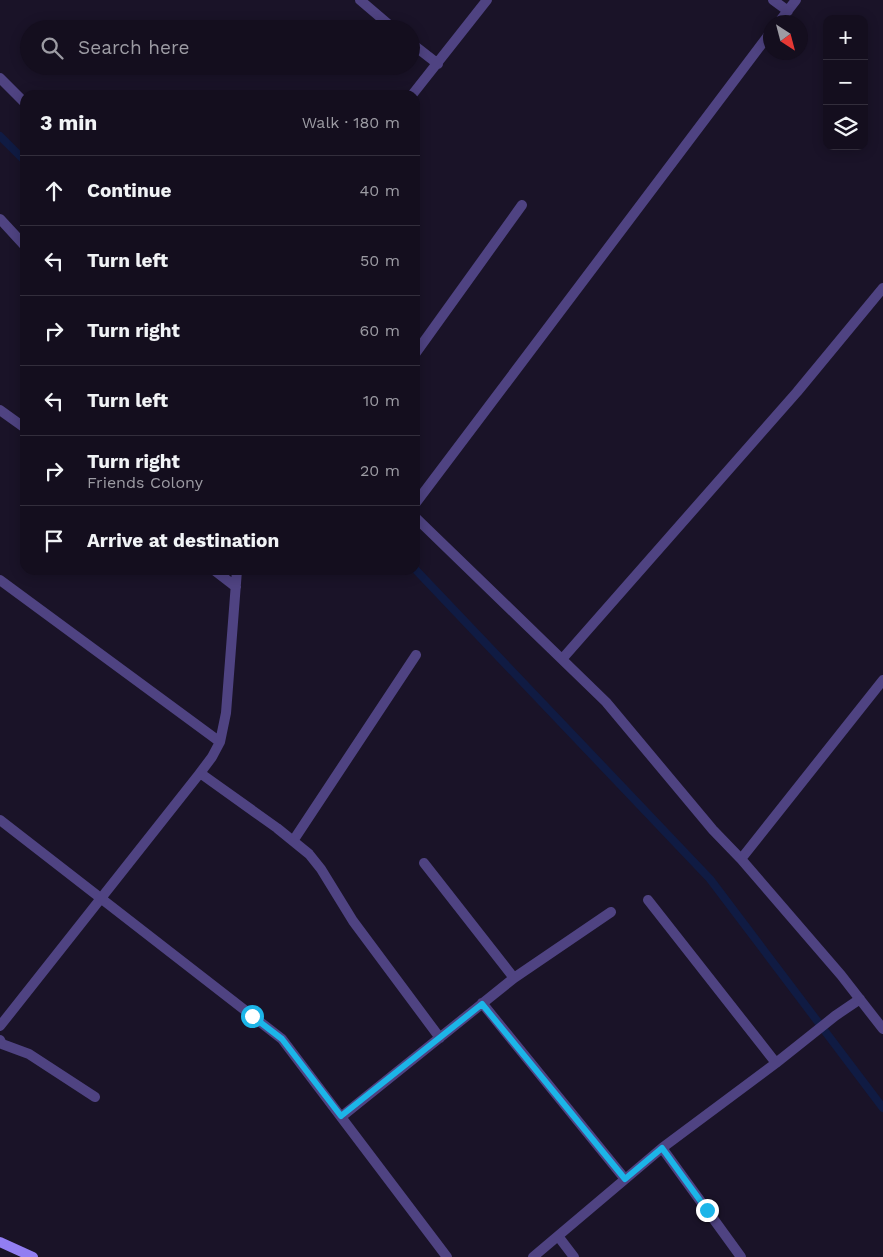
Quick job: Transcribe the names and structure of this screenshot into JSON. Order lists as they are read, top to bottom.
{
  "north": "bottom right",
  "page": {
    "map_buttons": ["+", "−"],
    "search": "Search here",
    "heading": ["3 min", "Walk · 180 m"],
    "list": [
      ["Continue", "40 m"],
      ["Turn left", "50 m"],
      ["Turn right", "60 m"],
      ["Turn left", "10 m"],
      ["Turn right", "Friends Colony", "20 m"],
      "Arrive at destination"
    ]
  }
}
